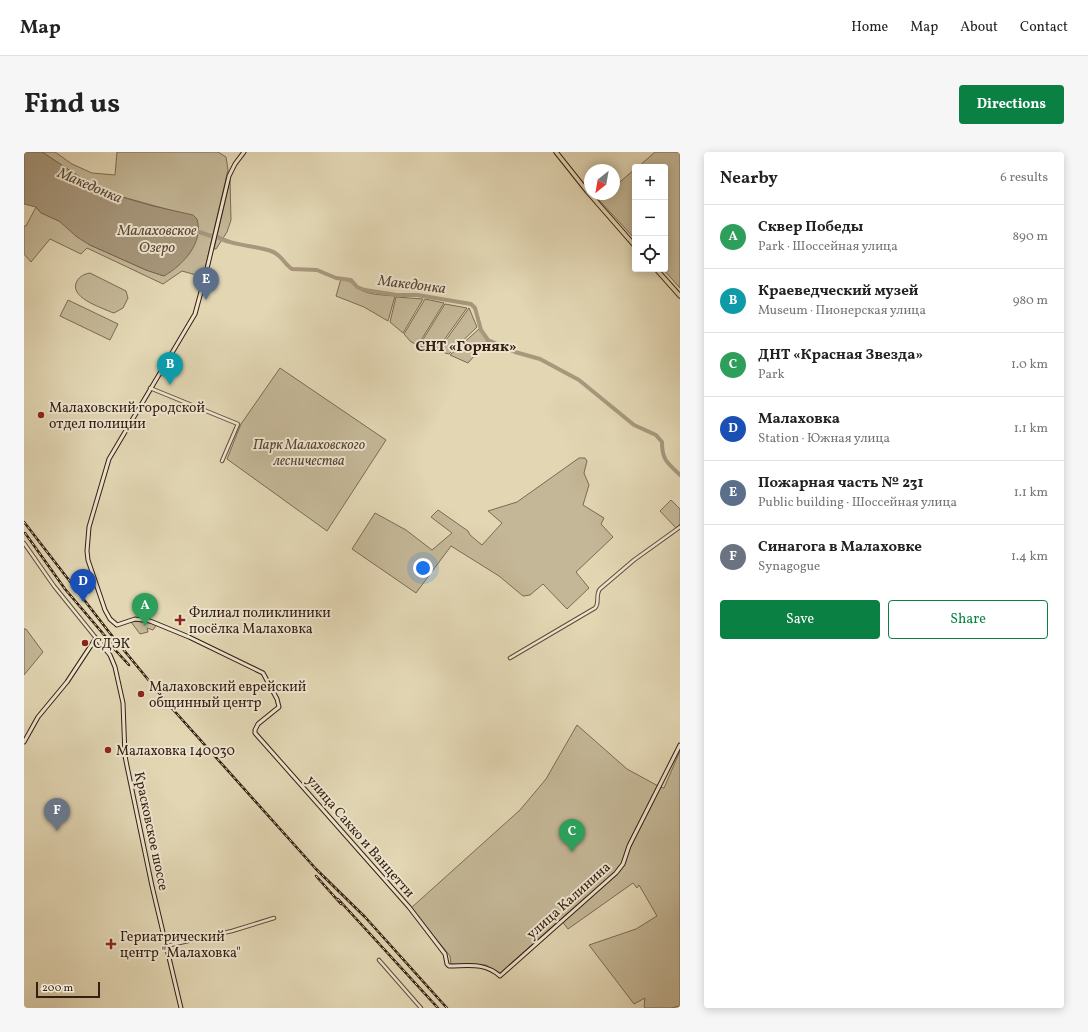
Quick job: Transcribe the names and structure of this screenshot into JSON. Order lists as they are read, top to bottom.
{
  "streets": {
    "main road": ["Красковское шоссе", "улица Сакко и Ванцетти", "улица Калинина"]
  },
  "crossings": [
    ["улица Сакко и Ванцетти", "улица Калинина"]
  ],
  "districts": ["СНТ «Горняк»"],
  "water": ["Македонка", "Малаховское Озеро"],
  "parks": ["Парк Малаховского лесничества"],
  "places": {
    "other": [
      "Малаховский городской отдел полиции",
      "СДЭК",
      "Малаховский еврейский общинный центр",
      "Малаховка 140030"
    ],
    "health": ["Филиал поликлиники посёлка Малаховка", "Гериатрический центр \"Малаховка\""]
  },
  "scale_bar": "200 m",
  "north": "bottom left",
  "page": {
    "header": "Map",
    "nav": [
      "Home",
      "Map",
      "About",
      "Contact"
    ],
    "title": "Find us",
    "buttons": [
      "Directions",
      ["Save", "Share"]
    ],
    "heading": ["Nearby", "6 results"],
    "map_buttons": ["+", "−"],
    "list": [
      {
        "mark": "A",
        "name": "Сквер Победы",
        "note": "Park · Шоссейная улица",
        "value": "890 m"
      },
      {
        "mark": "B",
        "name": "Краеведческий музей",
        "note": "Museum · Пионерская улица",
        "value": "980 m"
      },
      {
        "mark": "C",
        "name": "ДНТ «Красная Звезда»",
        "note": "Park",
        "value": "1.0 km"
      },
      {
        "mark": "D",
        "name": "Малаховка",
        "note": "Station · Южная улица",
        "value": "1.1 km"
      },
      {
        "mark": "E",
        "name": "Пожарная часть № 231",
        "note": "Public building · Шоссейная улица",
        "value": "1.1 km"
      },
      {
        "mark": "F",
        "name": "Синагога в Малаховке",
        "note": "Synagogue",
        "value": "1.4 km"
      }
    ],
    "pins": [
      "E",
      "B",
      "D",
      "A",
      "F",
      "C"
    ],
    "scale": "200 m"
  }
}
